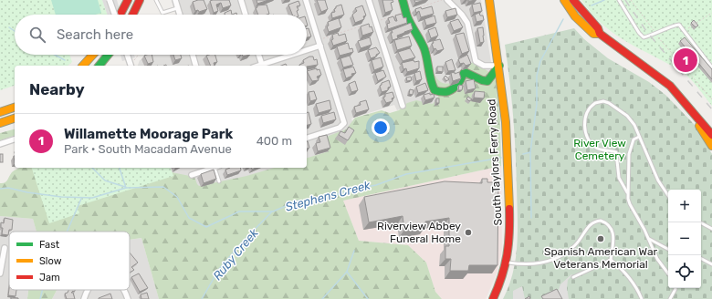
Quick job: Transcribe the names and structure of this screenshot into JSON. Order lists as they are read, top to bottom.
{
  "streets": {
    "main road": ["South Taylors Ferry Road"]
  },
  "water": ["Stephens Creek", "Ruby Creek"],
  "parks": ["River View Cemetery"],
  "places": ["Riverview Abbey Funeral Home", "Spanish American War Veterans Memorial"],
  "legend": ["Fast", "Slow", "Jam"],
  "page": {
    "search": "Search here",
    "pins": "1",
    "heading": "Nearby",
    "list": [
      {
        "mark": "1",
        "name": "Willamette Moorage Park",
        "note": "Park · South Macadam Avenue",
        "value": "400 m"
      }
    ],
    "map_buttons": ["+", "−"]
  }
}
